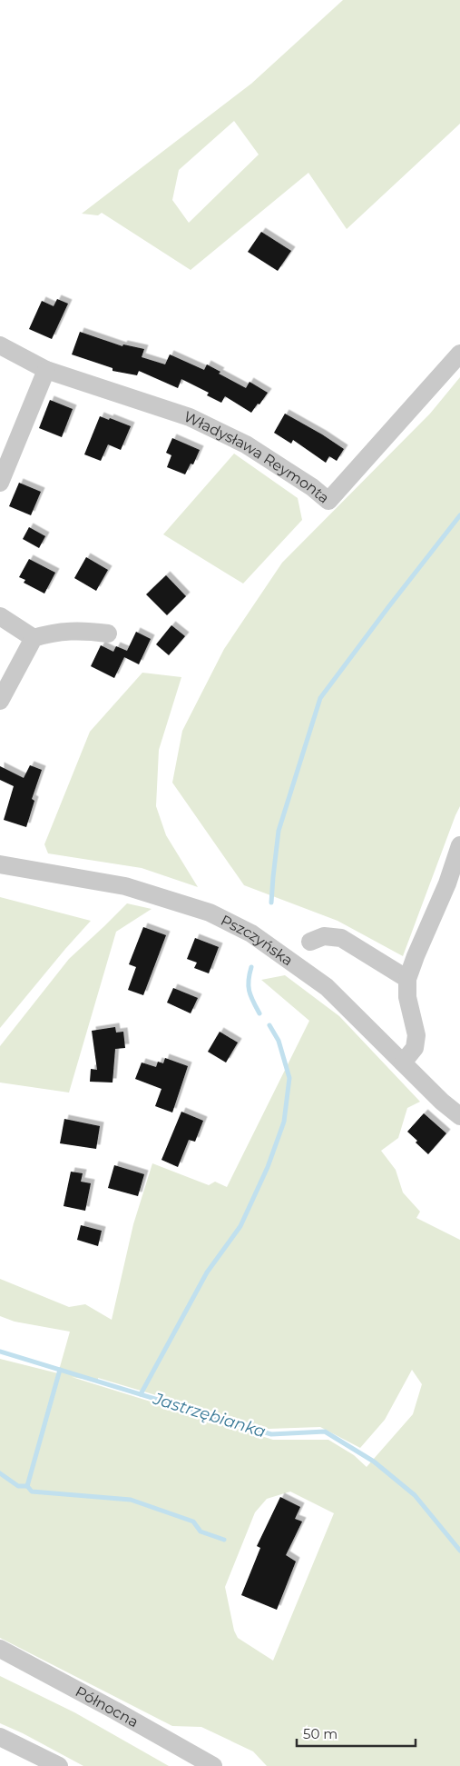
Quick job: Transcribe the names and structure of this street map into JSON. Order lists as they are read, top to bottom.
{
  "streets": {
    "street": ["Władysława Reymonta", "Pszczyńska", "Północna"]
  },
  "water": ["Jastrzębianka"],
  "scale_bar": "50 m"
}
